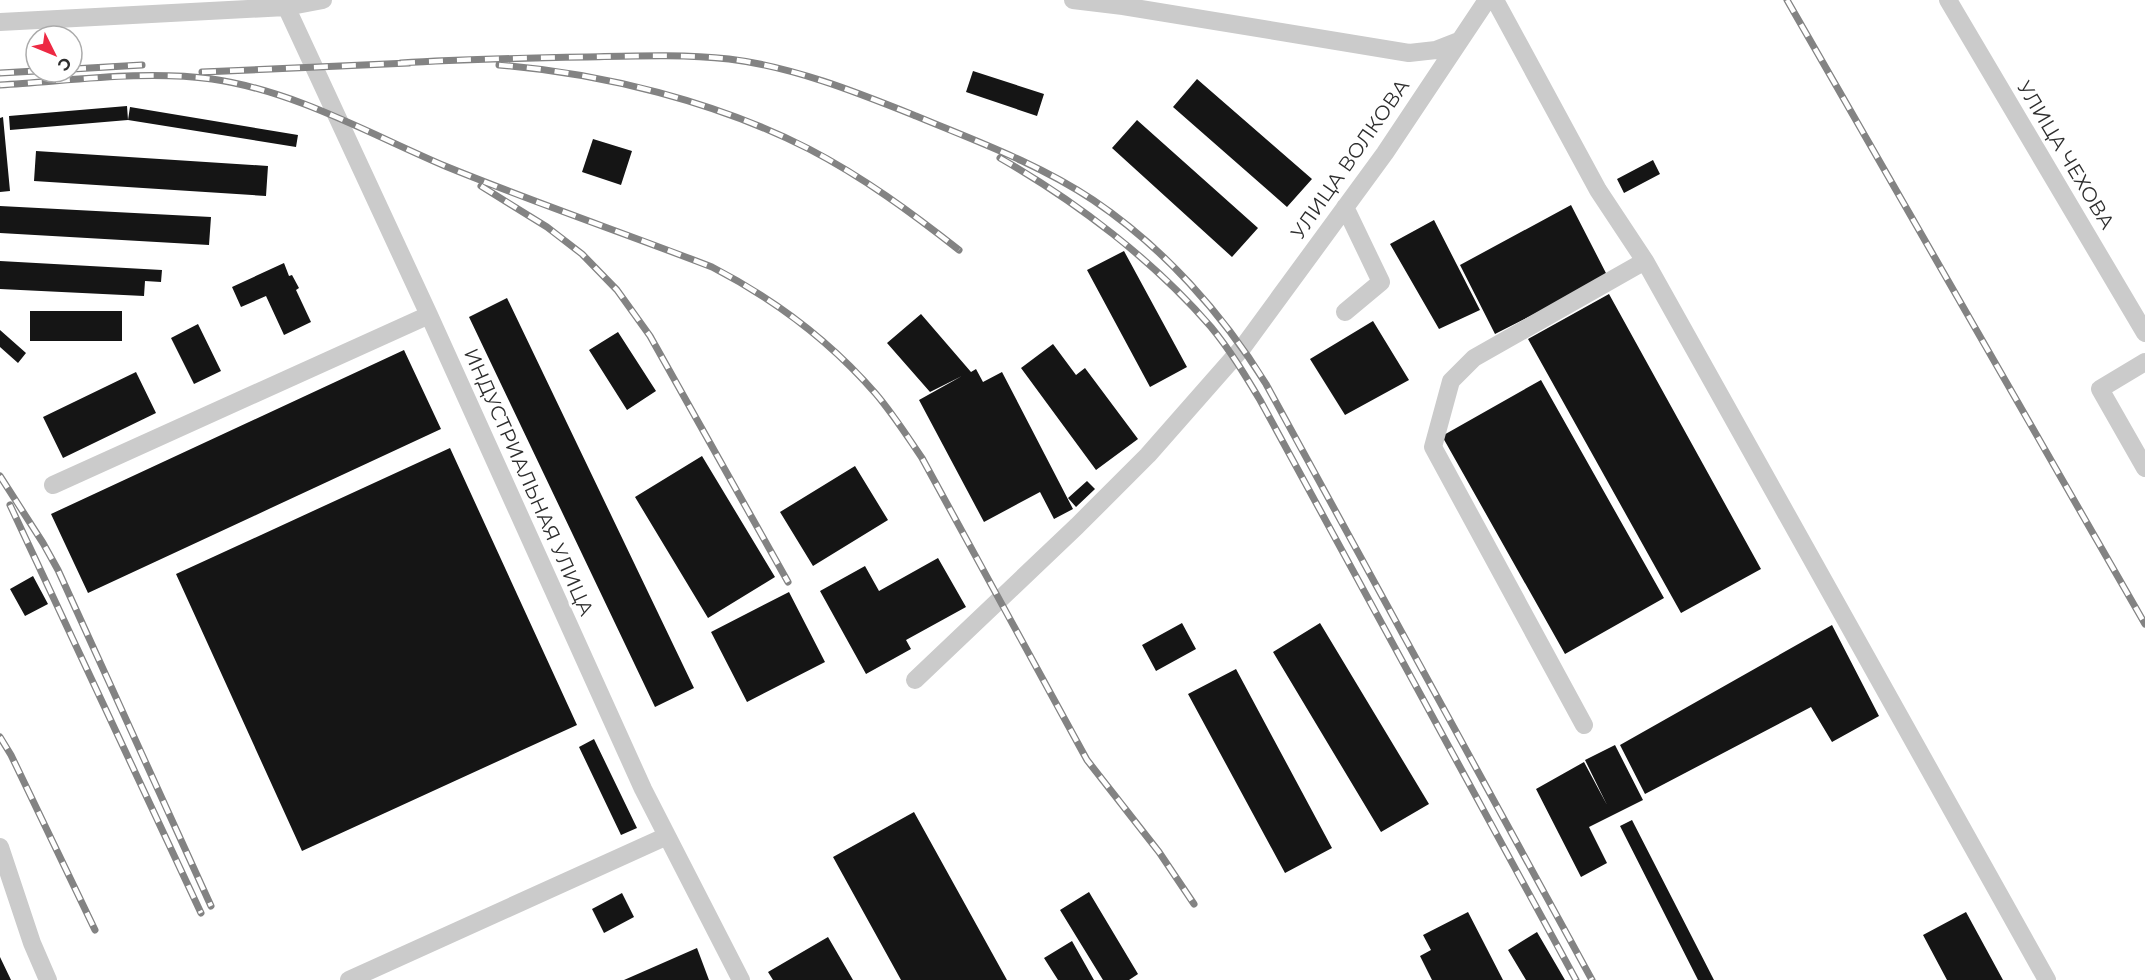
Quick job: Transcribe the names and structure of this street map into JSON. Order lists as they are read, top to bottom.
{
  "streets": {
    "street": ["УЛИЦА ЧЕХОВА", "УЛИЦА ВОЛКОВА", "ИНДУСТРИАЛЬНАЯ УЛИЦА"]
  },
  "north": "bottom right"
}
